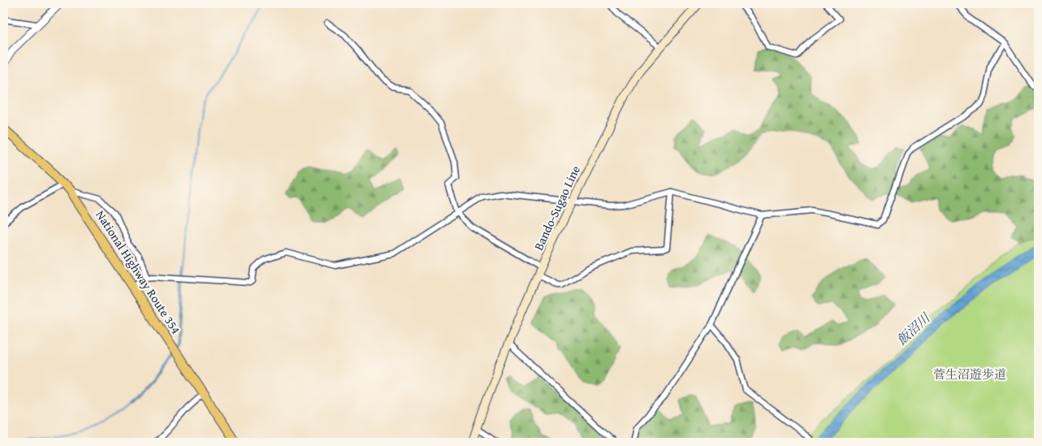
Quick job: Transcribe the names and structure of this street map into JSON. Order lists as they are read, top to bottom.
{
  "streets": {
    "highway": ["National Highway Route 354"],
    "main road": ["Bando-Sugao Line"]
  },
  "water": ["飯沼川"],
  "parks": ["菅生沼遊歩道"]
}
